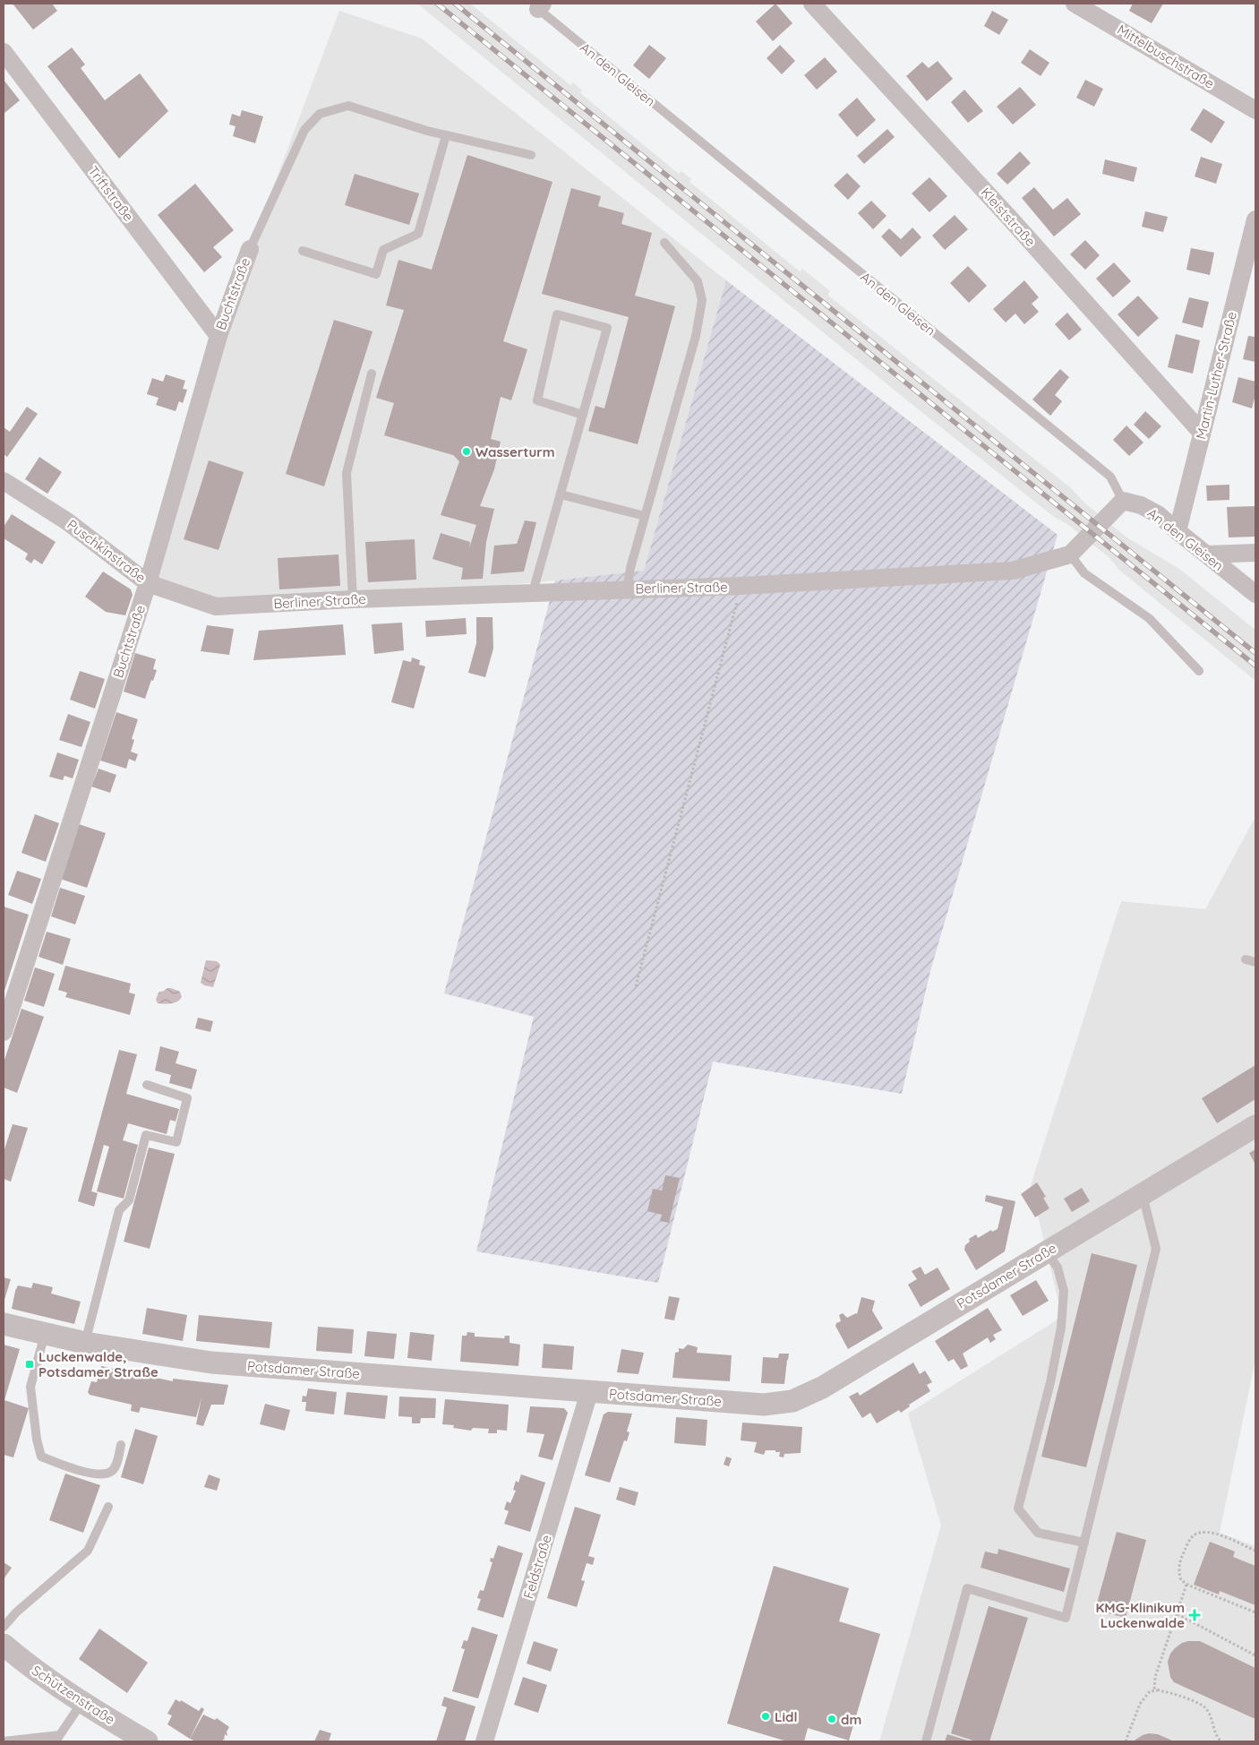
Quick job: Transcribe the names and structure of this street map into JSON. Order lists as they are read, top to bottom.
{
  "streets": {
    "street": [
      "Mittelbuschstraße",
      "An den Gleisen",
      "Triftstraße",
      "Kleiststraße",
      "Buchtstraße",
      "Martin-Luther-Straße",
      "Puschkinstraße",
      "Berliner Straße",
      "Potsdamer Straße",
      "Feldstraße",
      "Schützenstraße"
    ]
  },
  "crossings": [
    ["An den Gleisen", "Martin-Luther-Straße"],
    ["An den Gleisen", "Berliner Straße"],
    ["Triftstraße", "Buchtstraße"],
    ["Kleiststraße", "Martin-Luther-Straße"],
    ["Buchtstraße", "Puschkinstraße"],
    ["Puschkinstraße", "Berliner Straße"],
    ["Potsdamer Straße", "Feldstraße"]
  ],
  "places": {
    "other": ["Wasserturm", "Lidl", "dm"],
    "transit": ["Luckenwalde, Potsdamer Straße"],
    "health": ["KMG-Klinikum Luckenwalde"]
  }
}
